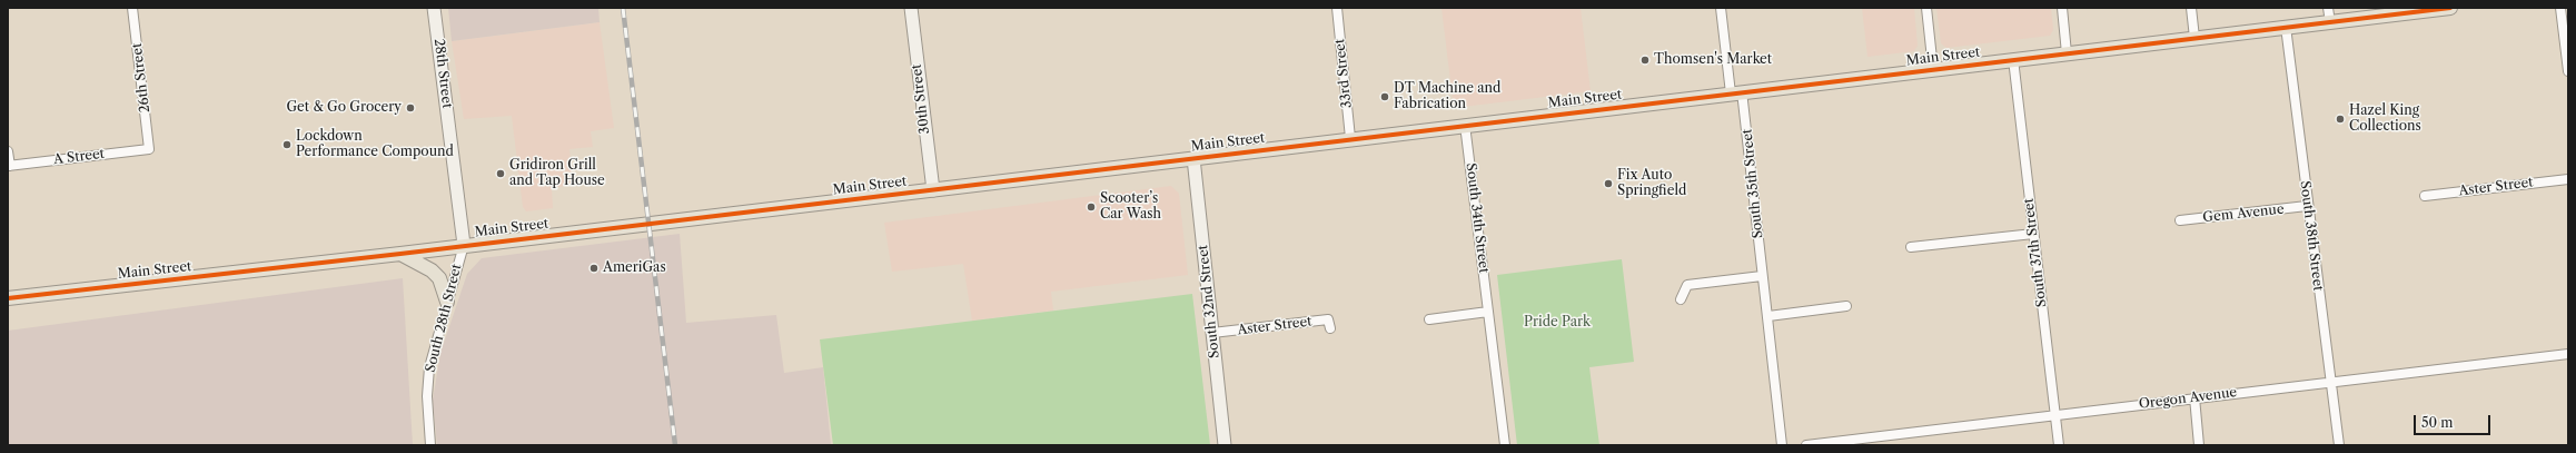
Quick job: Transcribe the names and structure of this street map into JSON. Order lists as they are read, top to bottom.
{
  "streets": {
    "main road": ["Main Street"],
    "street": [
      "28th Street",
      "33rd Street",
      "26th Street",
      "30th Street",
      "A Street",
      "South 35th Street",
      "Aster Street",
      "Gem Avenue",
      "South 34th Street",
      "South 38th Street",
      "South 37th Street",
      "South 32nd Street",
      "South 28th Street",
      "Oregon Avenue"
    ]
  },
  "crossings": [
    ["Main Street", "28th Street"],
    ["Main Street", "33rd Street"],
    ["Main Street", "30th Street"],
    ["Main Street", "South 35th Street"],
    ["Main Street", "South 34th Street"],
    ["Main Street", "South 38th Street"],
    ["Main Street", "South 37th Street"],
    ["Main Street", "South 32nd Street"],
    ["Main Street", "South 28th Street"],
    ["28th Street", "South 28th Street"],
    ["26th Street", "A Street"],
    ["Aster Street", "South 32nd Street"],
    ["Gem Avenue", "South 38th Street"],
    ["South 38th Street", "Oregon Avenue"],
    ["South 37th Street", "Oregon Avenue"]
  ],
  "parks": ["Pride Park"],
  "places": [
    "Thomsen's Market",
    "DT Machine and Fabrication",
    "Get & Go Grocery",
    "Hazel King Collections",
    "Lockdown Performance Compound",
    "Gridiron Grill and Tap House",
    "Fix Auto Springfield",
    "Scooter’s Car Wash",
    "AmeriGas"
  ],
  "scale_bar": "50 m"
}
